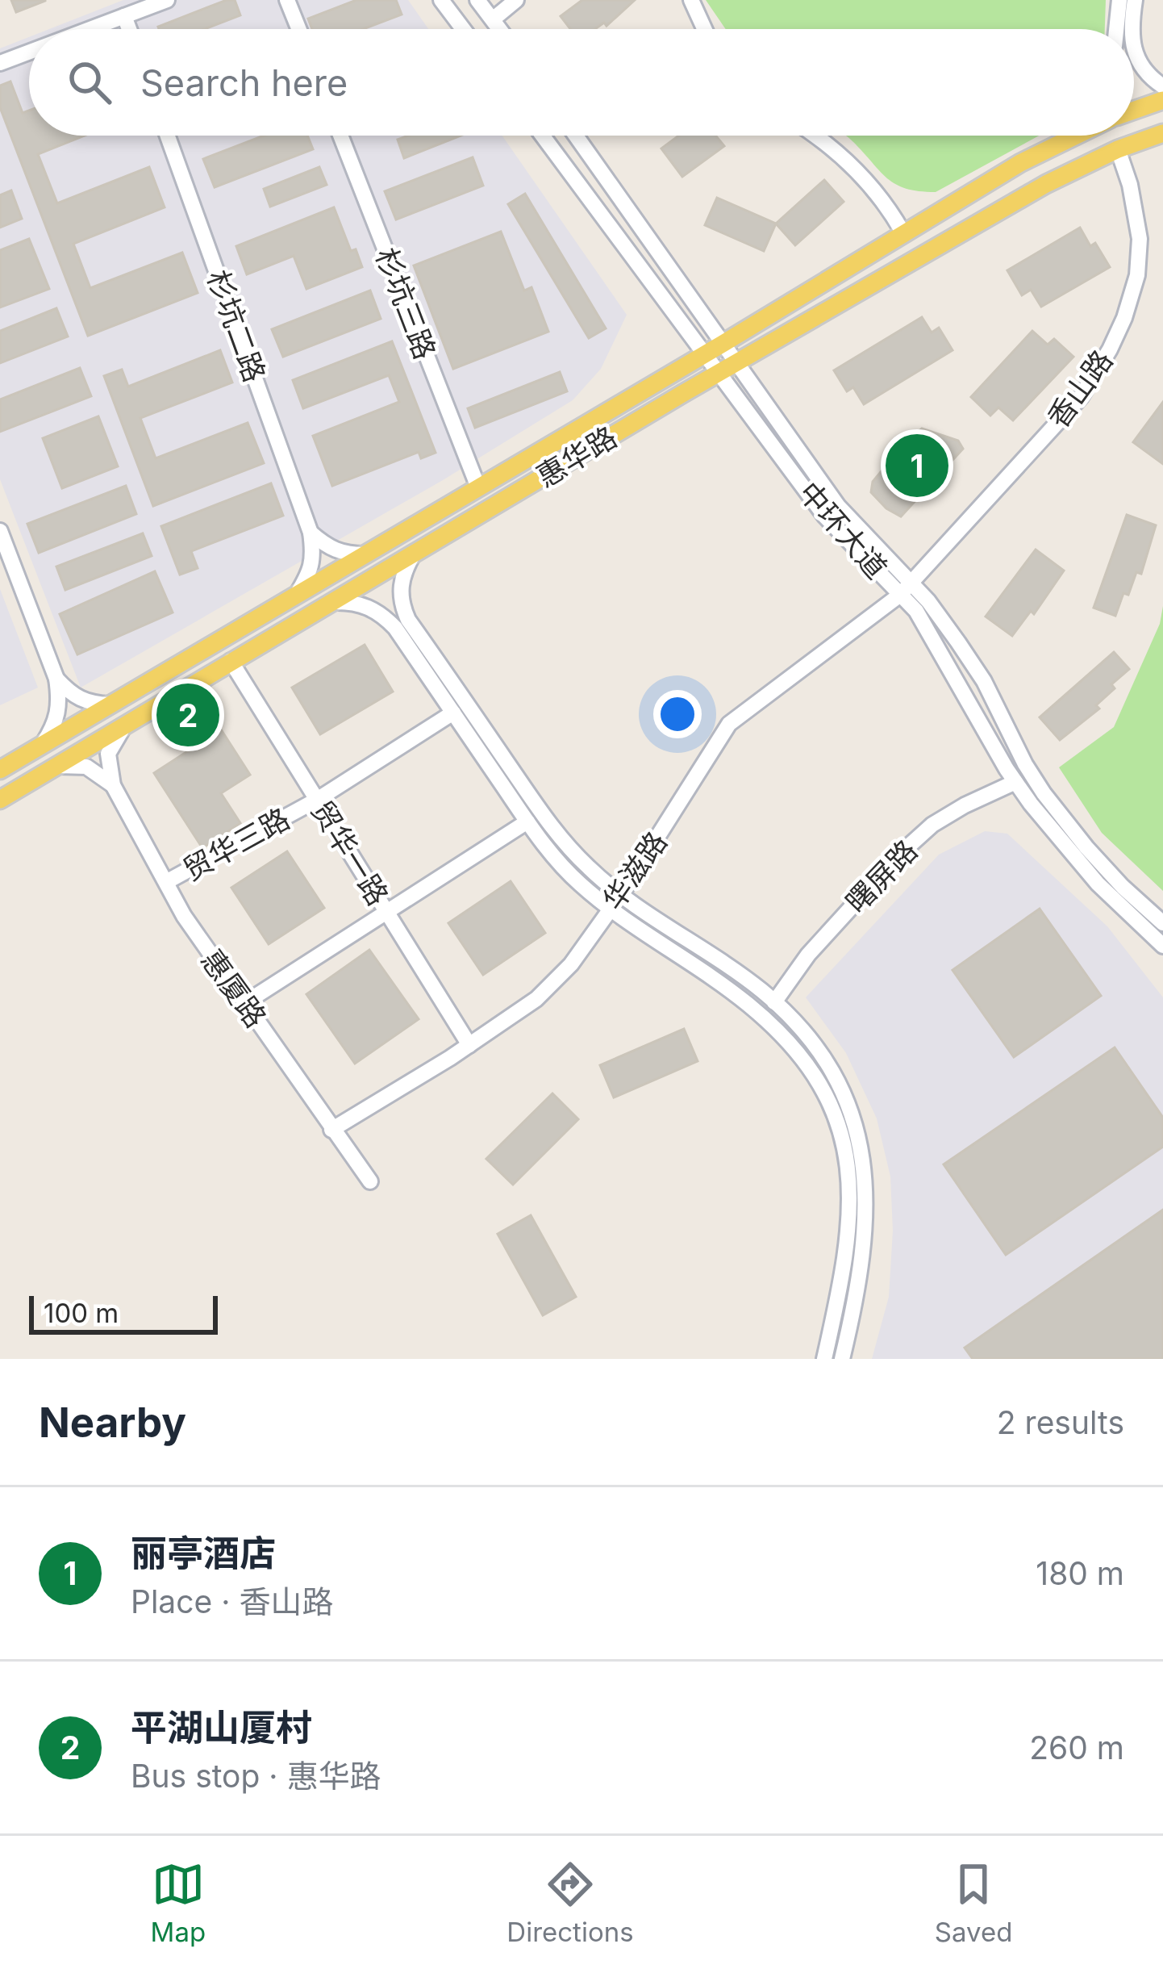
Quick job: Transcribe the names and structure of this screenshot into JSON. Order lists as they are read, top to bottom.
{
  "streets": {
    "main road": ["惠华路"],
    "street": [
      "杉坑三路",
      "杉坑二路",
      "香山路",
      "中环大道",
      "贸华三路",
      "贸华一路",
      "华滋路",
      "曙屏路",
      "惠厦路"
    ]
  },
  "crossings": [
    ["杉坑三路", "惠华路"],
    ["香山路", "惠华路"],
    ["香山路", "中环大道"],
    ["香山路", "华滋路"],
    ["惠华路", "中环大道"],
    ["惠华路", "贸华一路"],
    ["中环大道", "华滋路"],
    ["中环大道", "曙屏路"],
    ["贸华三路", "贸华一路"],
    ["贸华三路", "惠厦路"],
    ["贸华一路", "华滋路"],
    ["华滋路", "惠厦路"]
  ],
  "scale_bar": "100 m",
  "page": {
    "search": "Search here",
    "pins": ["1", "2"],
    "scale": "100 m",
    "heading": ["Nearby", "2 results"],
    "list": [
      {
        "mark": "1",
        "name": "丽亭酒店",
        "note": "Place · 香山路",
        "value": "180 m"
      },
      {
        "mark": "2",
        "name": "平湖山厦村",
        "note": "Bus stop · 惠华路",
        "value": "260 m"
      }
    ],
    "nav": ["Map", "Directions", "Saved"]
  }
}
